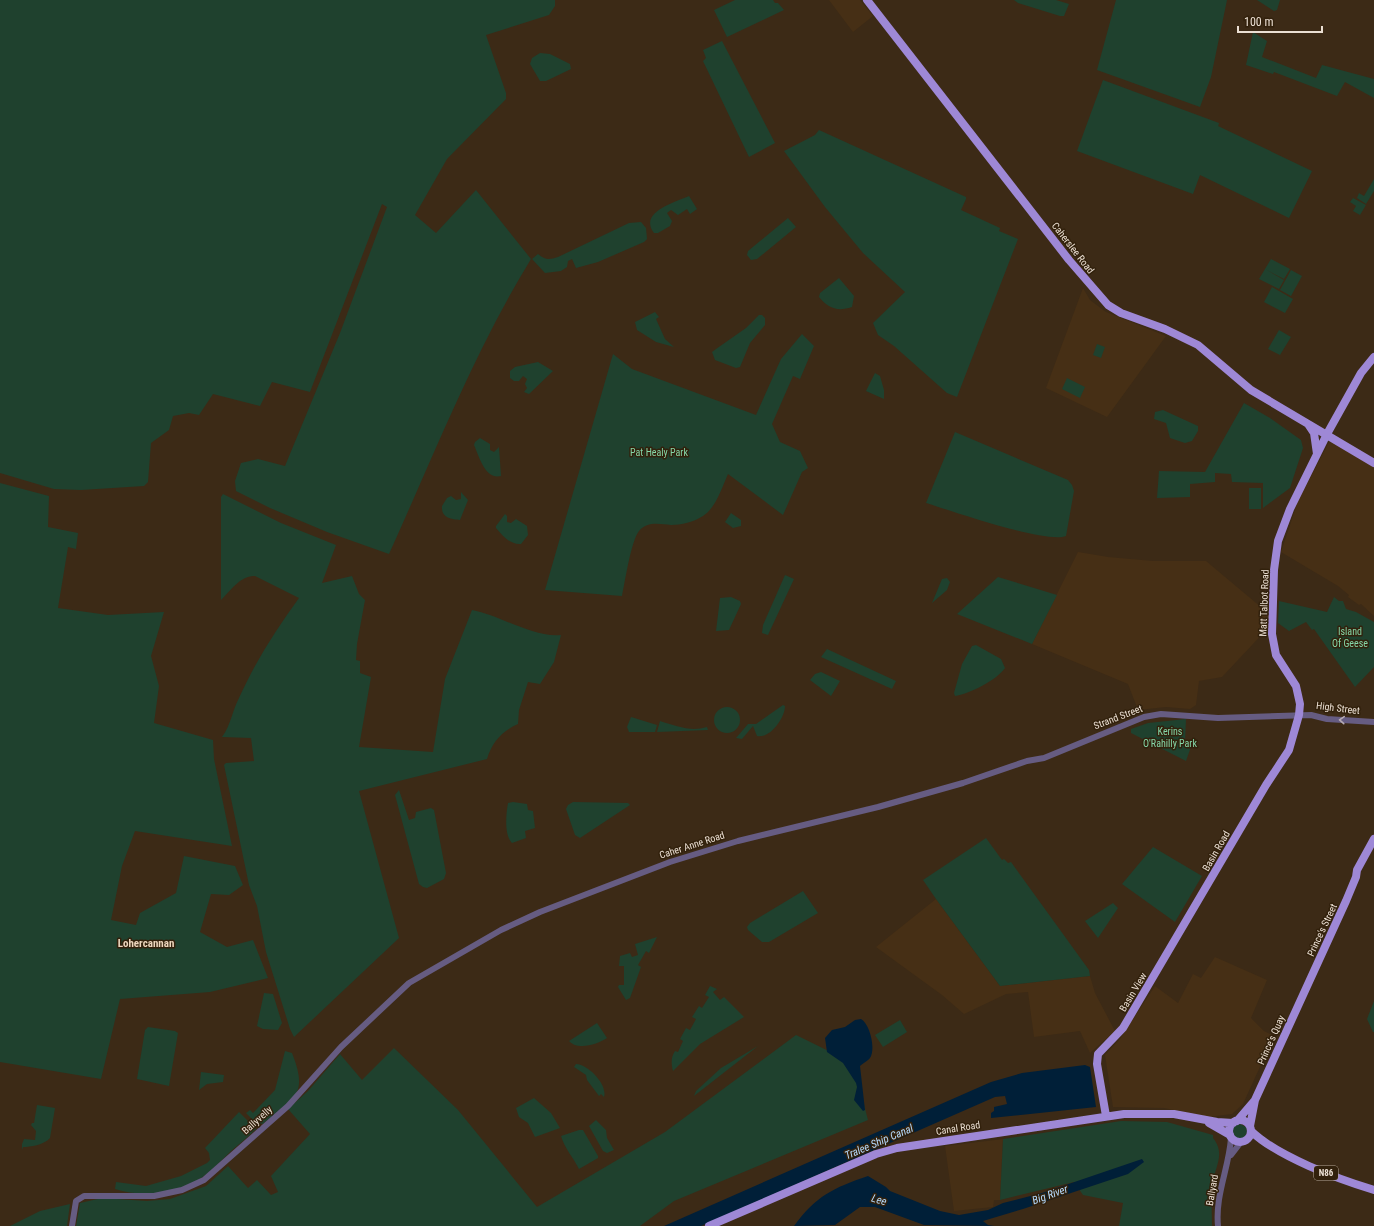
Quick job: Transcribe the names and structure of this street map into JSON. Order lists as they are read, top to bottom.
{
  "streets": {
    "main road": [
      "Caherslee Road",
      "Matt Talbot Road",
      "Basin Road",
      "Prince's Street",
      "Basin View",
      "Prince's Quay",
      "Canal Road",
      "N86"
    ],
    "street": [
      "High Street",
      "Strand Street",
      "Caher Anne Road",
      "Ballyvelly",
      "Ballyard"
    ]
  },
  "crossings": [
    ["Caherslee Road", "Matt Talbot Road"],
    ["Matt Talbot Road", "High Street"],
    ["Matt Talbot Road", "Strand Street"],
    ["Matt Talbot Road", "Basin Road"],
    ["High Street", "Strand Street"],
    ["Strand Street", "Caher Anne Road"],
    ["Caher Anne Road", "Ballyvelly"],
    ["Basin Road", "Basin View"],
    ["Prince's Street", "Prince's Quay"],
    ["Basin View", "Canal Road"],
    ["Prince's Quay", "N86"],
    ["Canal Road", "N86"]
  ],
  "one_way": ["High Street"],
  "districts": ["Lohercannan"],
  "water": ["Tralee Ship Canal", "Big River", "Lee"],
  "parks": ["Pat Healy Park", "Island Of Geese", "Kerins O'Rahilly Park"],
  "scale_bar": "100 m"
}
